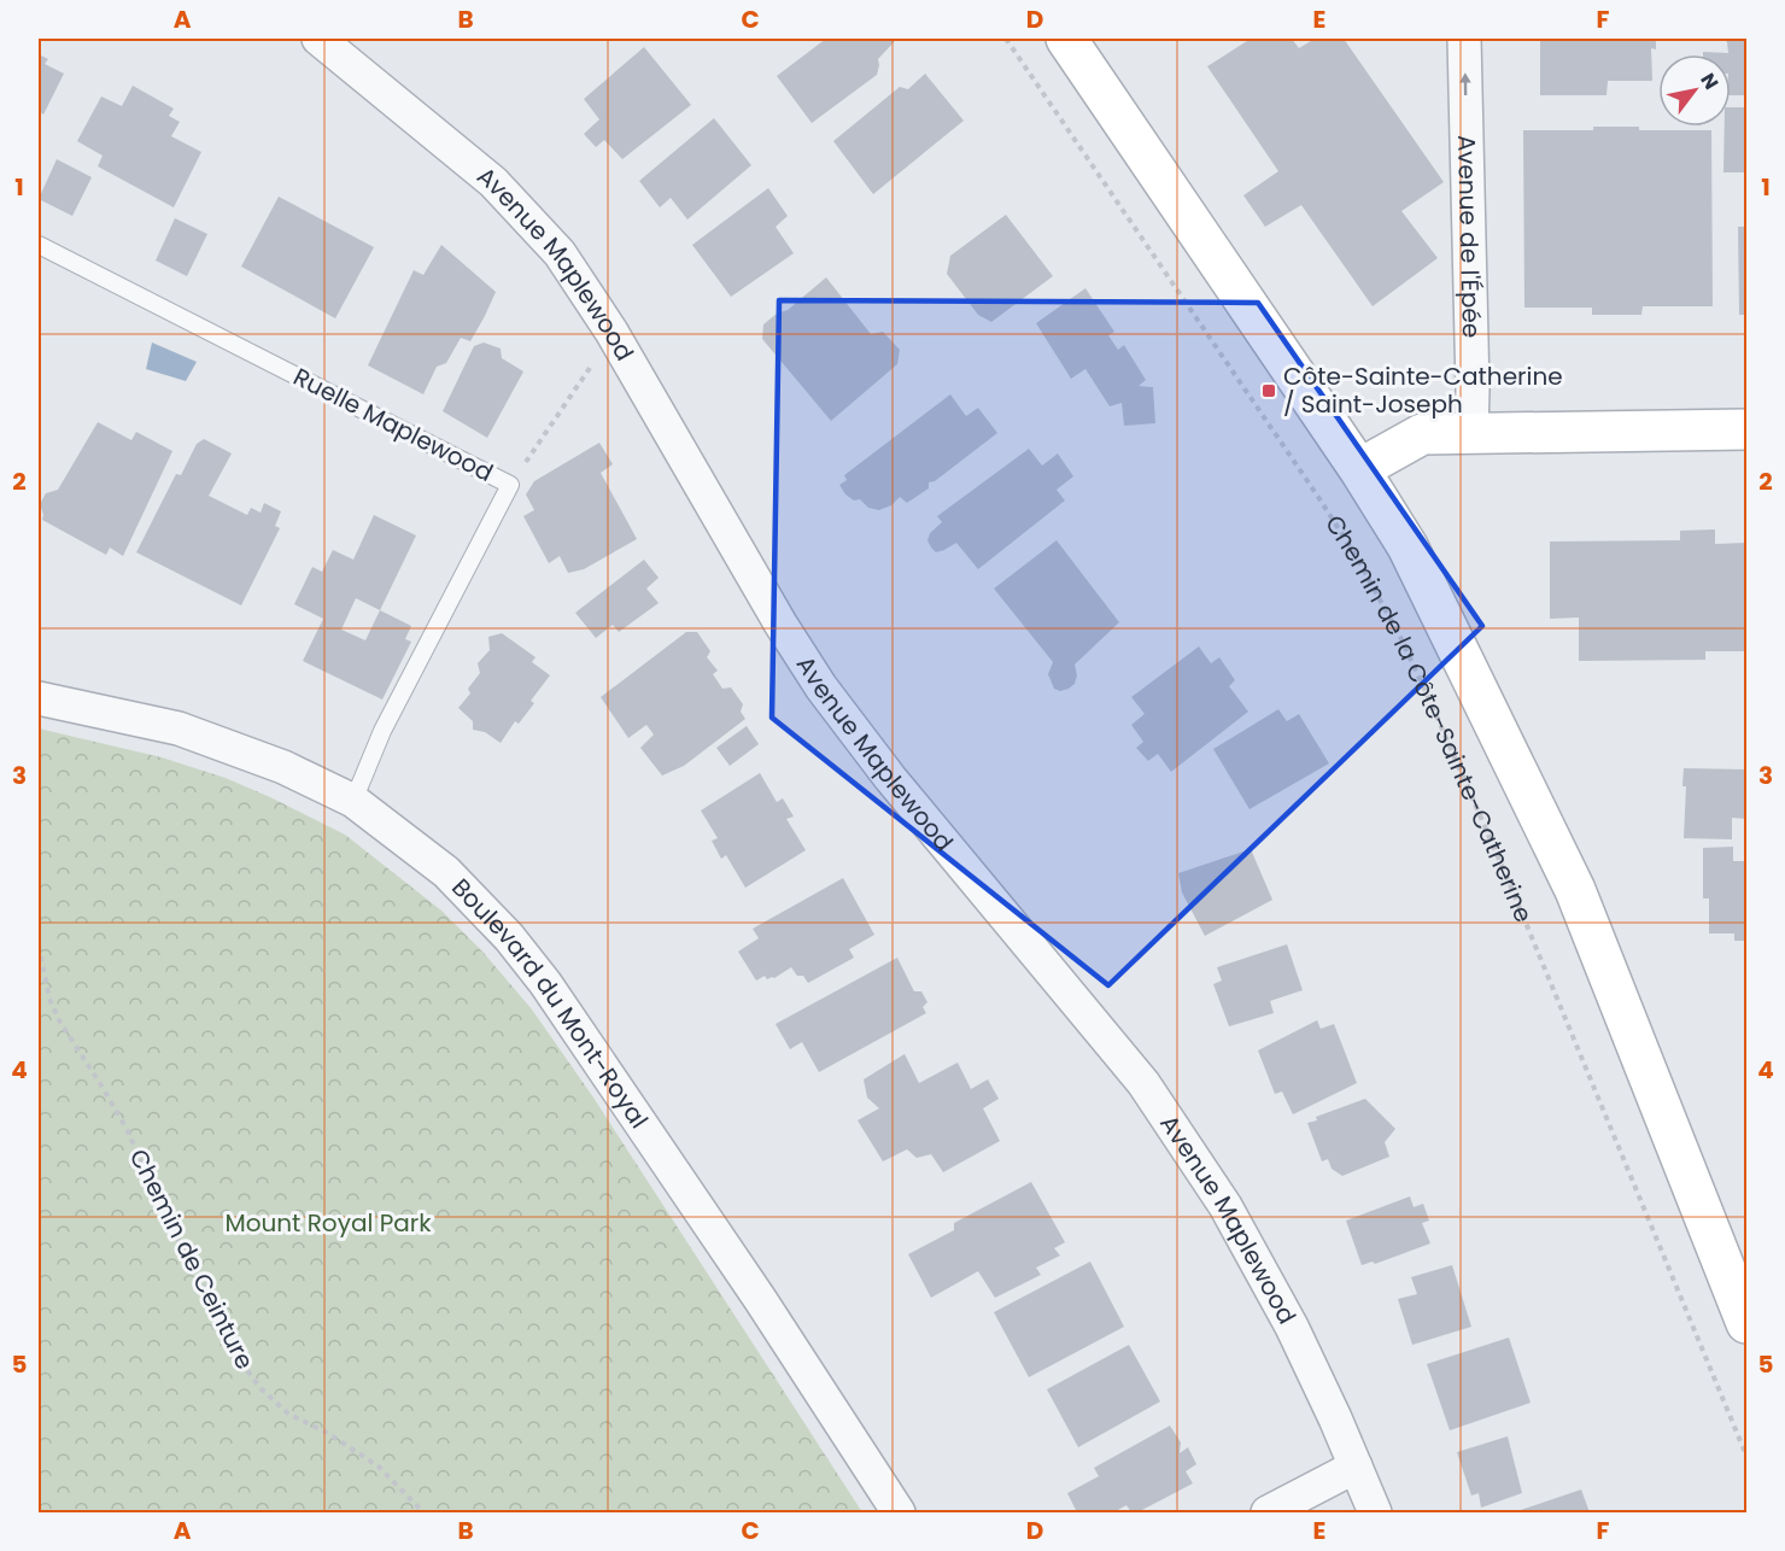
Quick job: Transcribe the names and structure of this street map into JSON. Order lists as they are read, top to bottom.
{
  "streets": {
    "street": ["Avenue de l'Épée", "Avenue Maplewood", "Boulevard du Mont-Royal"],
    "lane": ["Ruelle Maplewood"],
    "path": ["Chemin de la Côte-Sainte-Catherine", "Chemin de Ceinture"]
  },
  "crossings": [
    ["Ruelle Maplewood", "Boulevard du Mont-Royal"]
  ],
  "one_way": ["Avenue de l'Épée"],
  "parks": ["Mount Royal Park"],
  "places": {
    "transit": ["Côte-Sainte-Catherine / Saint-Joseph"]
  },
  "north": "top right",
  "grid": {
    "columns": [
      "A",
      "B",
      "C",
      "D",
      "E",
      "F"
    ],
    "rows": [
      "1",
      "2",
      "3",
      "4",
      "5"
    ]
  }
}
